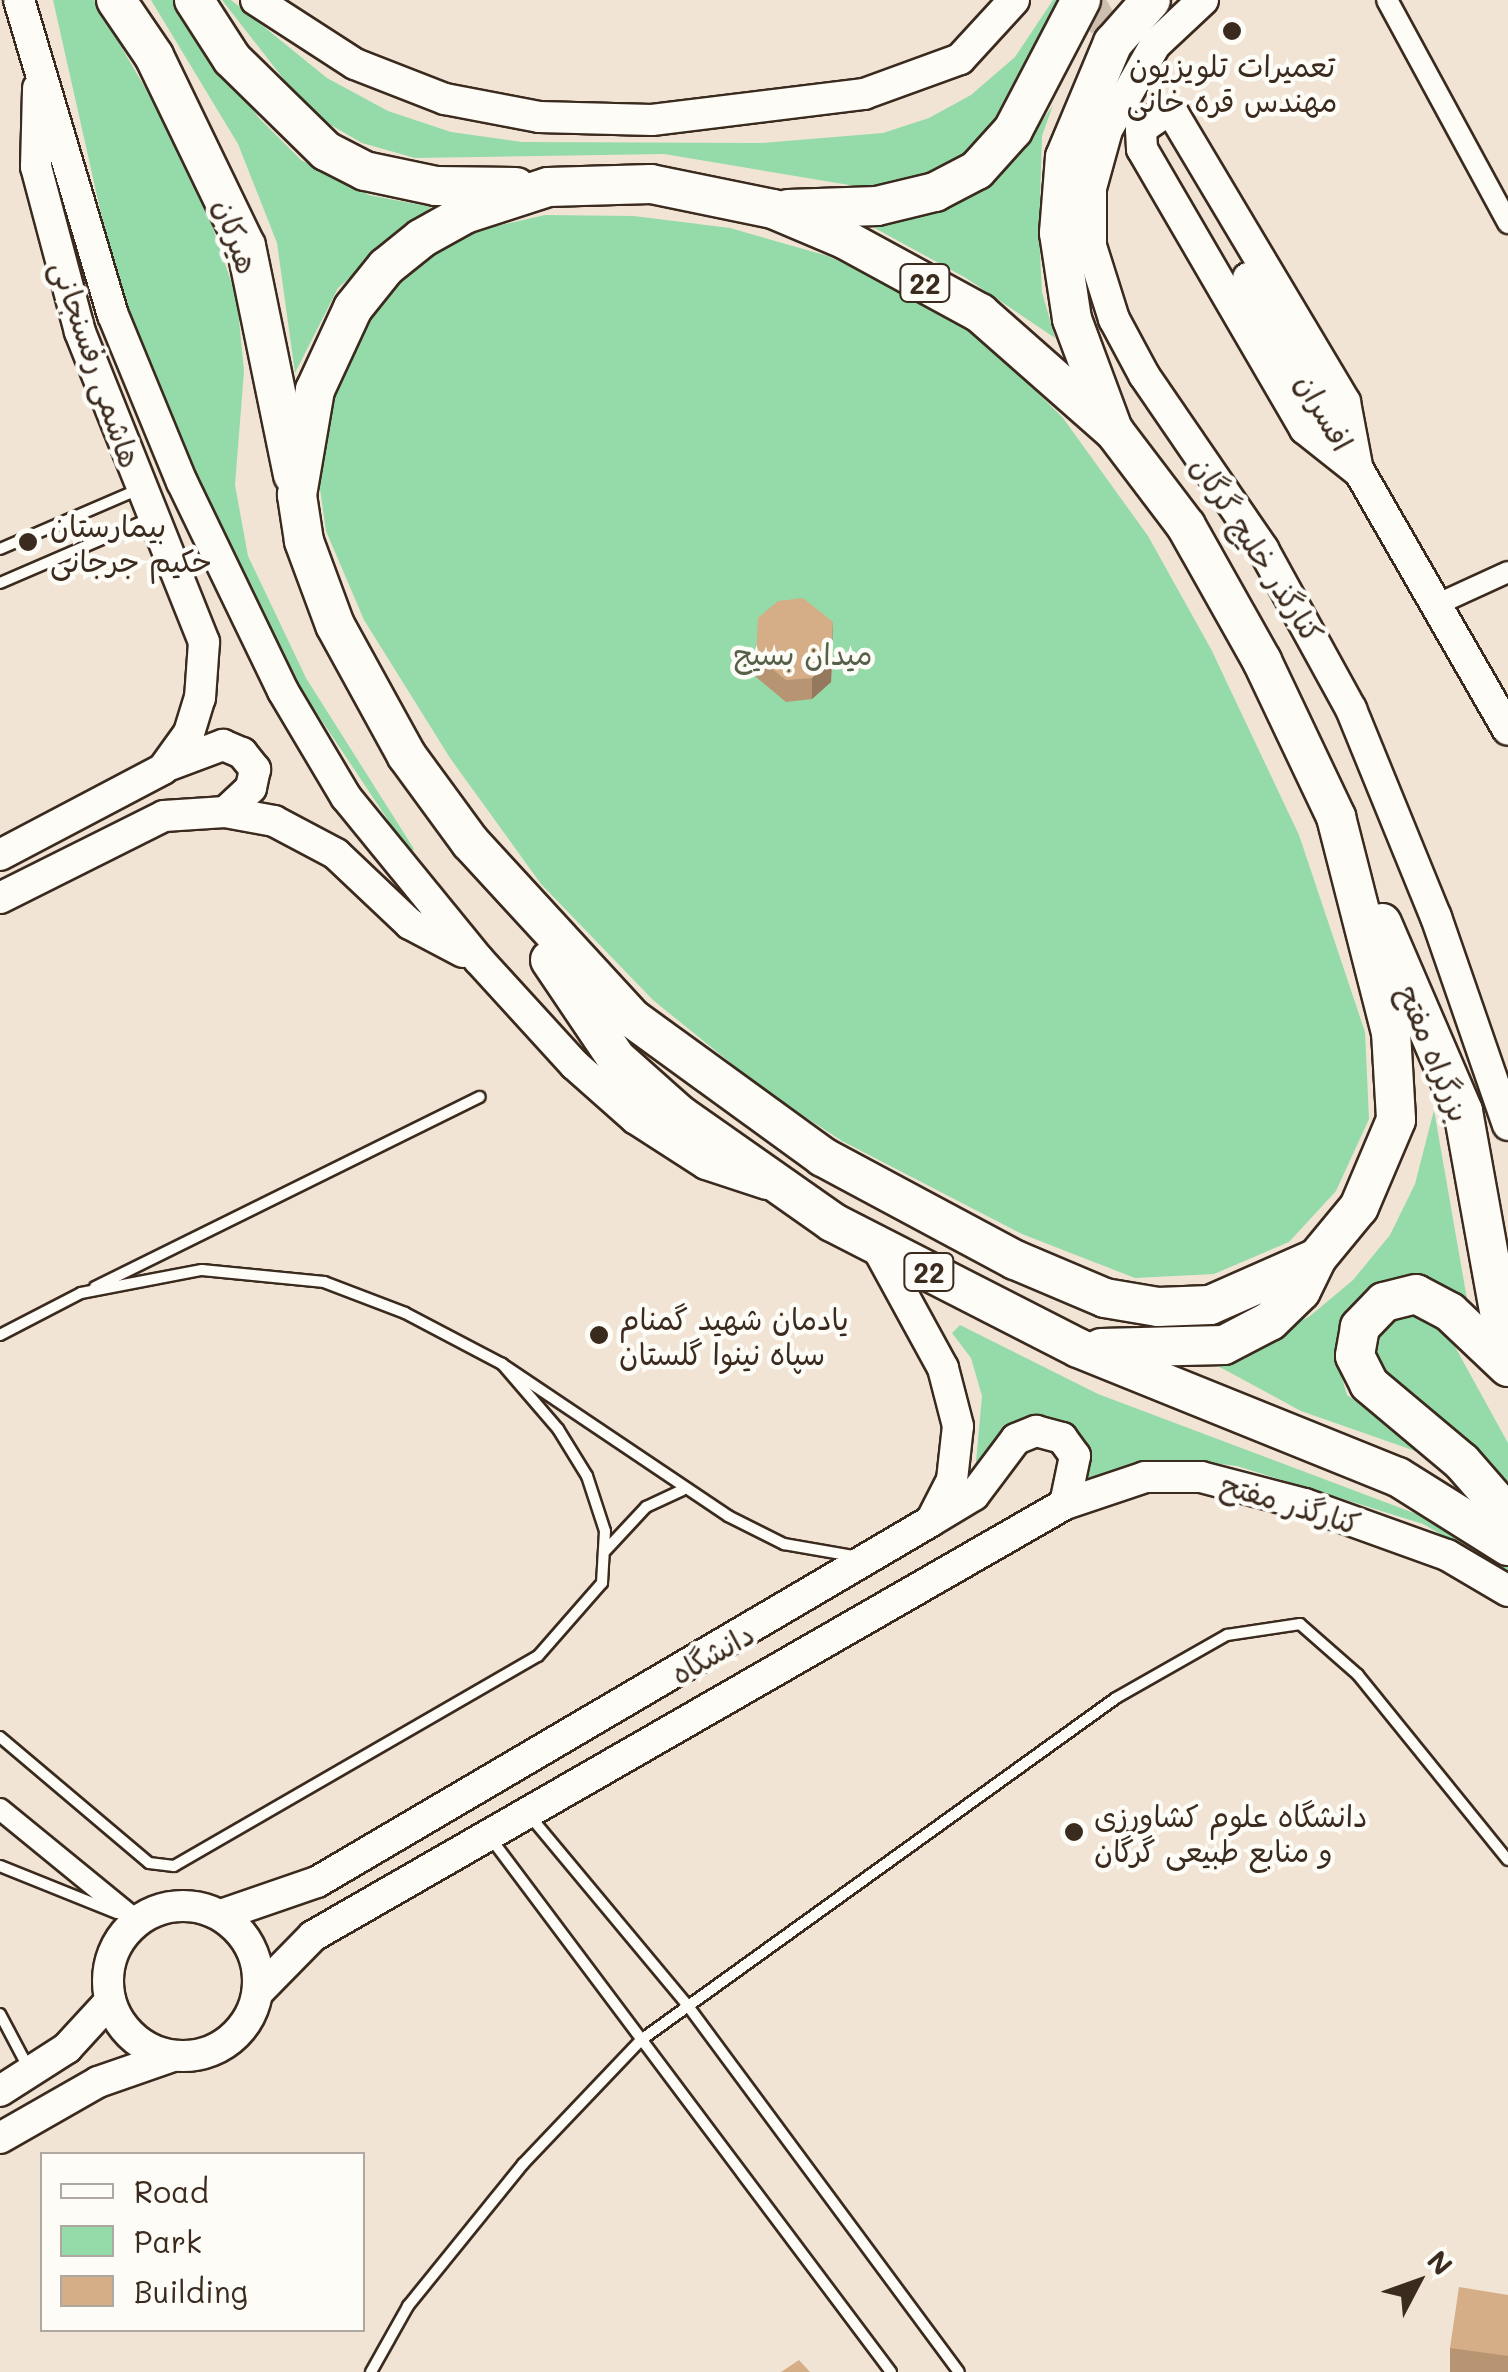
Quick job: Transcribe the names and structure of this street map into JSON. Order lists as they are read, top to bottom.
{
  "streets": {
    "highway": ["هیرکان", "22", "بزرگراه مفتح"],
    "main road": [
      "هاشمی رفسنجانی",
      "افسران",
      "کنارگذر خلیج گرگان",
      "کنارگذر مفتح",
      "دانشگاه"
    ]
  },
  "crossings": [
    ["هیرکان", "22"],
    ["22", "بزرگراه مفتح"],
    ["22", "دانشگاه"],
    ["افسران", "کنارگذر خلیج گرگان"],
    ["کنارگذر مفتح", "دانشگاه"]
  ],
  "parks": ["میدان بسیج"],
  "places": [
    "تعمیرات تلویزیون مهندس قره خانی",
    "بیمارستان حکیم جرجانی",
    "یادمان شهید گمنام سپاه نینوا گلستان",
    "دانشگاه علوم کشاورزی و منابع طبیعی گرگان"
  ],
  "legend": ["Road", "Park", "Building"],
  "north": "top right"
}
